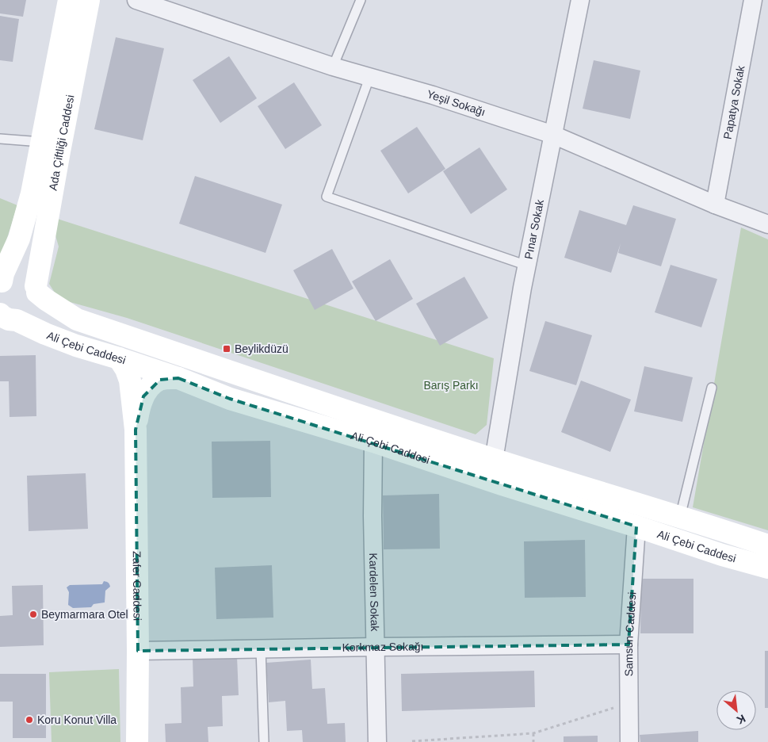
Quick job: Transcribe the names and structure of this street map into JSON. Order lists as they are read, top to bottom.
{
  "streets": {
    "main road": ["Ada Çiftliği Caddesi", "Ali Çebi Caddesi", "Zafer Caddesi"],
    "street": [
      "Papatya Sokak",
      "Yeşil Sokağı",
      "Pınar Sokak",
      "Kardelen Sokak",
      "Samsun Caddesi",
      "Korkmaz Sokağı"
    ]
  },
  "crossings": [
    ["Papatya Sokak", "Yeşil Sokağı"],
    ["Yeşil Sokağı", "Pınar Sokak"],
    ["Ada Çiftliği Caddesi", "Ali Çebi Caddesi"],
    ["Pınar Sokak", "Ali Çebi Caddesi"],
    ["Ali Çebi Caddesi", "Kardelen Sokak"],
    ["Ali Çebi Caddesi", "Samsun Caddesi"],
    ["Zafer Caddesi", "Korkmaz Sokağı"],
    ["Kardelen Sokak", "Korkmaz Sokağı"],
    ["Samsun Caddesi", "Korkmaz Sokağı"]
  ],
  "parks": ["Barış Parkı"],
  "places": {
    "transit": ["Beylikdüzü"],
    "other": ["Beymarmara Otel", "Koru Konut Villa"]
  },
  "north": "bottom right"
}
